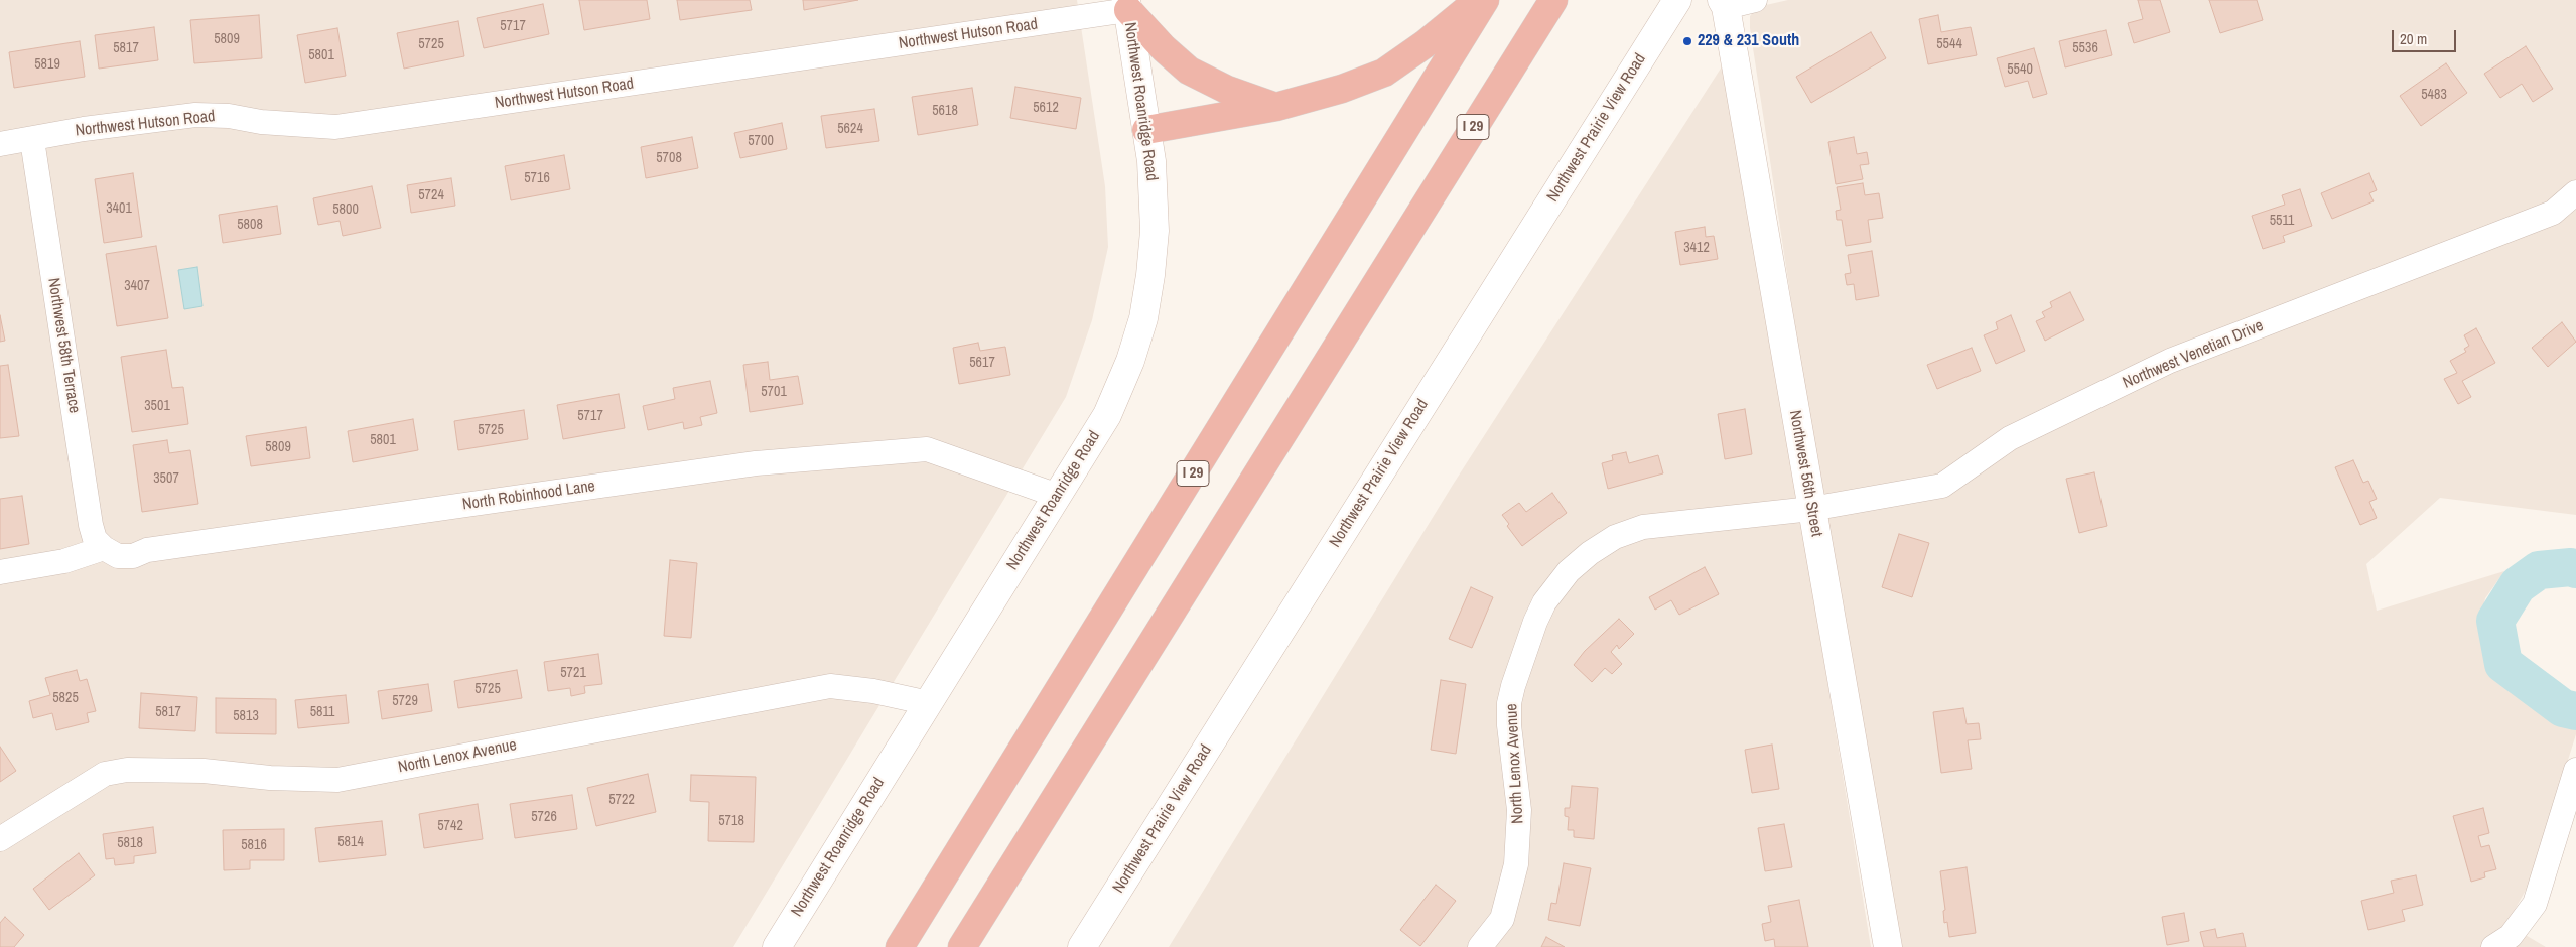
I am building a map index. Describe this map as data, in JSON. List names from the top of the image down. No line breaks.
{"streets":{"highway":["I 29"],"street":["Northwest Hutson Road","Northwest Roanridge Road","Northwest Prairie View Road","Northwest 58th Terrace","Northwest Venetian Drive","Northwest 56th Street","North Robinhood Lane","North Lenox Avenue"]},"crossings":[["Northwest Hutson Road","Northwest Roanridge Road"],["Northwest Hutson Road","Northwest 58th Terrace"],["Northwest Roanridge Road","North Robinhood Lane"],["Northwest Roanridge Road","North Lenox Avenue"],["Northwest 58th Terrace","North Robinhood Lane"],["Northwest Venetian Drive","Northwest 56th Street"],["Northwest Venetian Drive","North Lenox Avenue"],["Northwest 56th Street","North Lenox Avenue"]],"places":["229 & 231 South"],"house_numbers":["5717","5809","5725","5544","5817","5536","5801","5819","5540","5483","5612","5618","5624","5700","5708","5716","5724","3401","5800","5511","5808","3412","3407","5617","5701","3501","5717","5725","5801","5809","3507","5721","5725","5825","5729","5817","5811","5813","5722","5726","5718","5742","5814","5818","5816"],"scale_bar":"20 m"}
